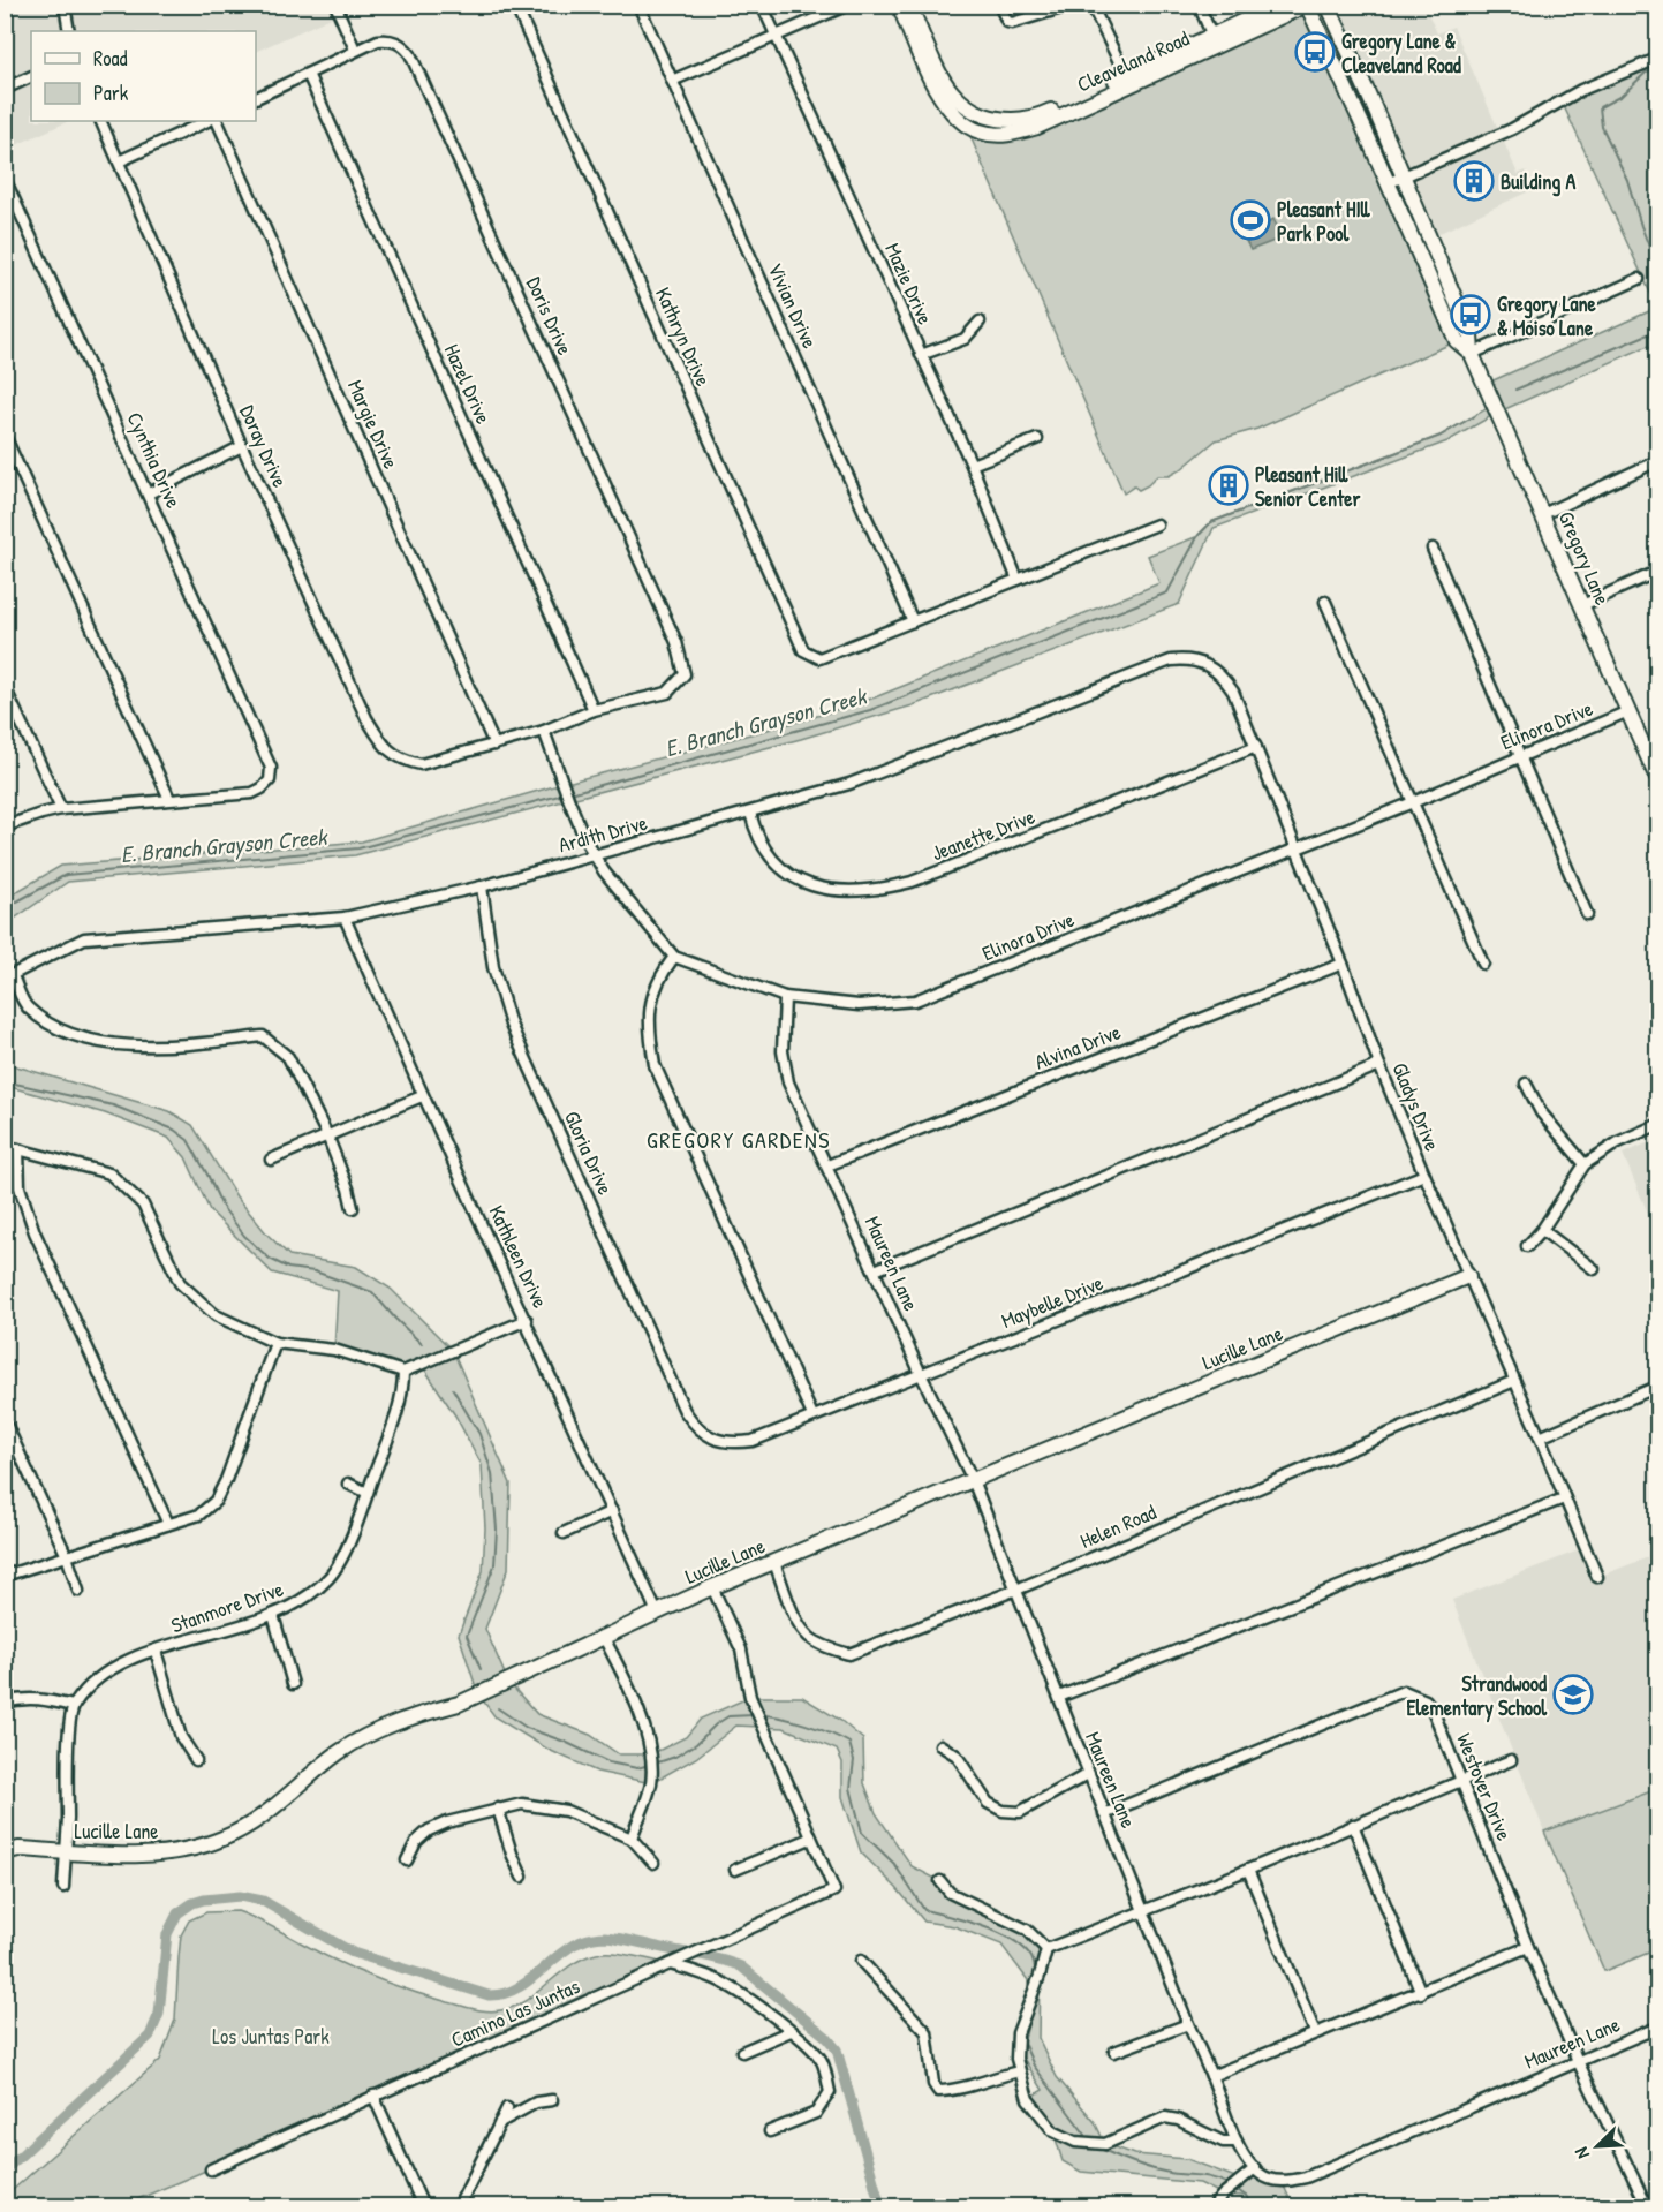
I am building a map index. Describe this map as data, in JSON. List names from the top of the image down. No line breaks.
{"streets":{"street":["Cleaveland Road","Mazie Drive","Vivian Drive","Doris Drive","Kathryn Drive","Hazel Drive","Margie Drive","Doray Drive","Cynthia Drive","Gregory Lane","Elinora Drive","Ardith Drive","Jeanette Drive","Alvina Drive","Gladys Drive","Gloria Drive","Kathleen Drive","Maureen Lane","Maybelle Drive","Lucille Lane","Helen Road","Stanmore Drive","Westover Drive","Camino Las Juntas"]},"crossings":[["Cleaveland Road","Gregory Lane"],["Vivian Drive","Kathryn Drive"],["Doris Drive","Hazel Drive"],["Margie Drive","Doray Drive"],["Gregory Lane","Elinora Drive"],["Elinora Drive","Gladys Drive"],["Elinora Drive","Maureen Lane"],["Ardith Drive","Jeanette Drive"],["Ardith Drive","Gladys Drive"],["Ardith Drive","Gloria Drive"],["Ardith Drive","Kathleen Drive"],["Jeanette Drive","Gladys Drive"],["Alvina Drive","Gladys Drive"],["Alvina Drive","Maureen Lane"],["Gladys Drive","Maybelle Drive"],["Gladys Drive","Lucille Lane"],["Gladys Drive","Helen Road"],["Gloria Drive","Maybelle Drive"],["Kathleen Drive","Lucille Lane"],["Maureen Lane","Maybelle Drive"],["Maureen Lane","Lucille Lane"],["Maureen Lane","Helen Road"],["Maureen Lane","Westover Drive"],["Lucille Lane","Helen Road"]],"districts":["GREGORY GARDENS"],"water":["E. Branch Grayson Creek"],"parks":["Los Juntas Park"],"places":{"bus stop":["Gregory Lane & Cleaveland Road","Gregory Lane & Moiso Lane"],"building":["Building A","Pleasant Hill Senior Center"],"sports":["Pleasant HIll Park Pool"],"school or university":["Strandwood Elementary School"]},"legend":["Road","Park"],"north":"bottom left"}
